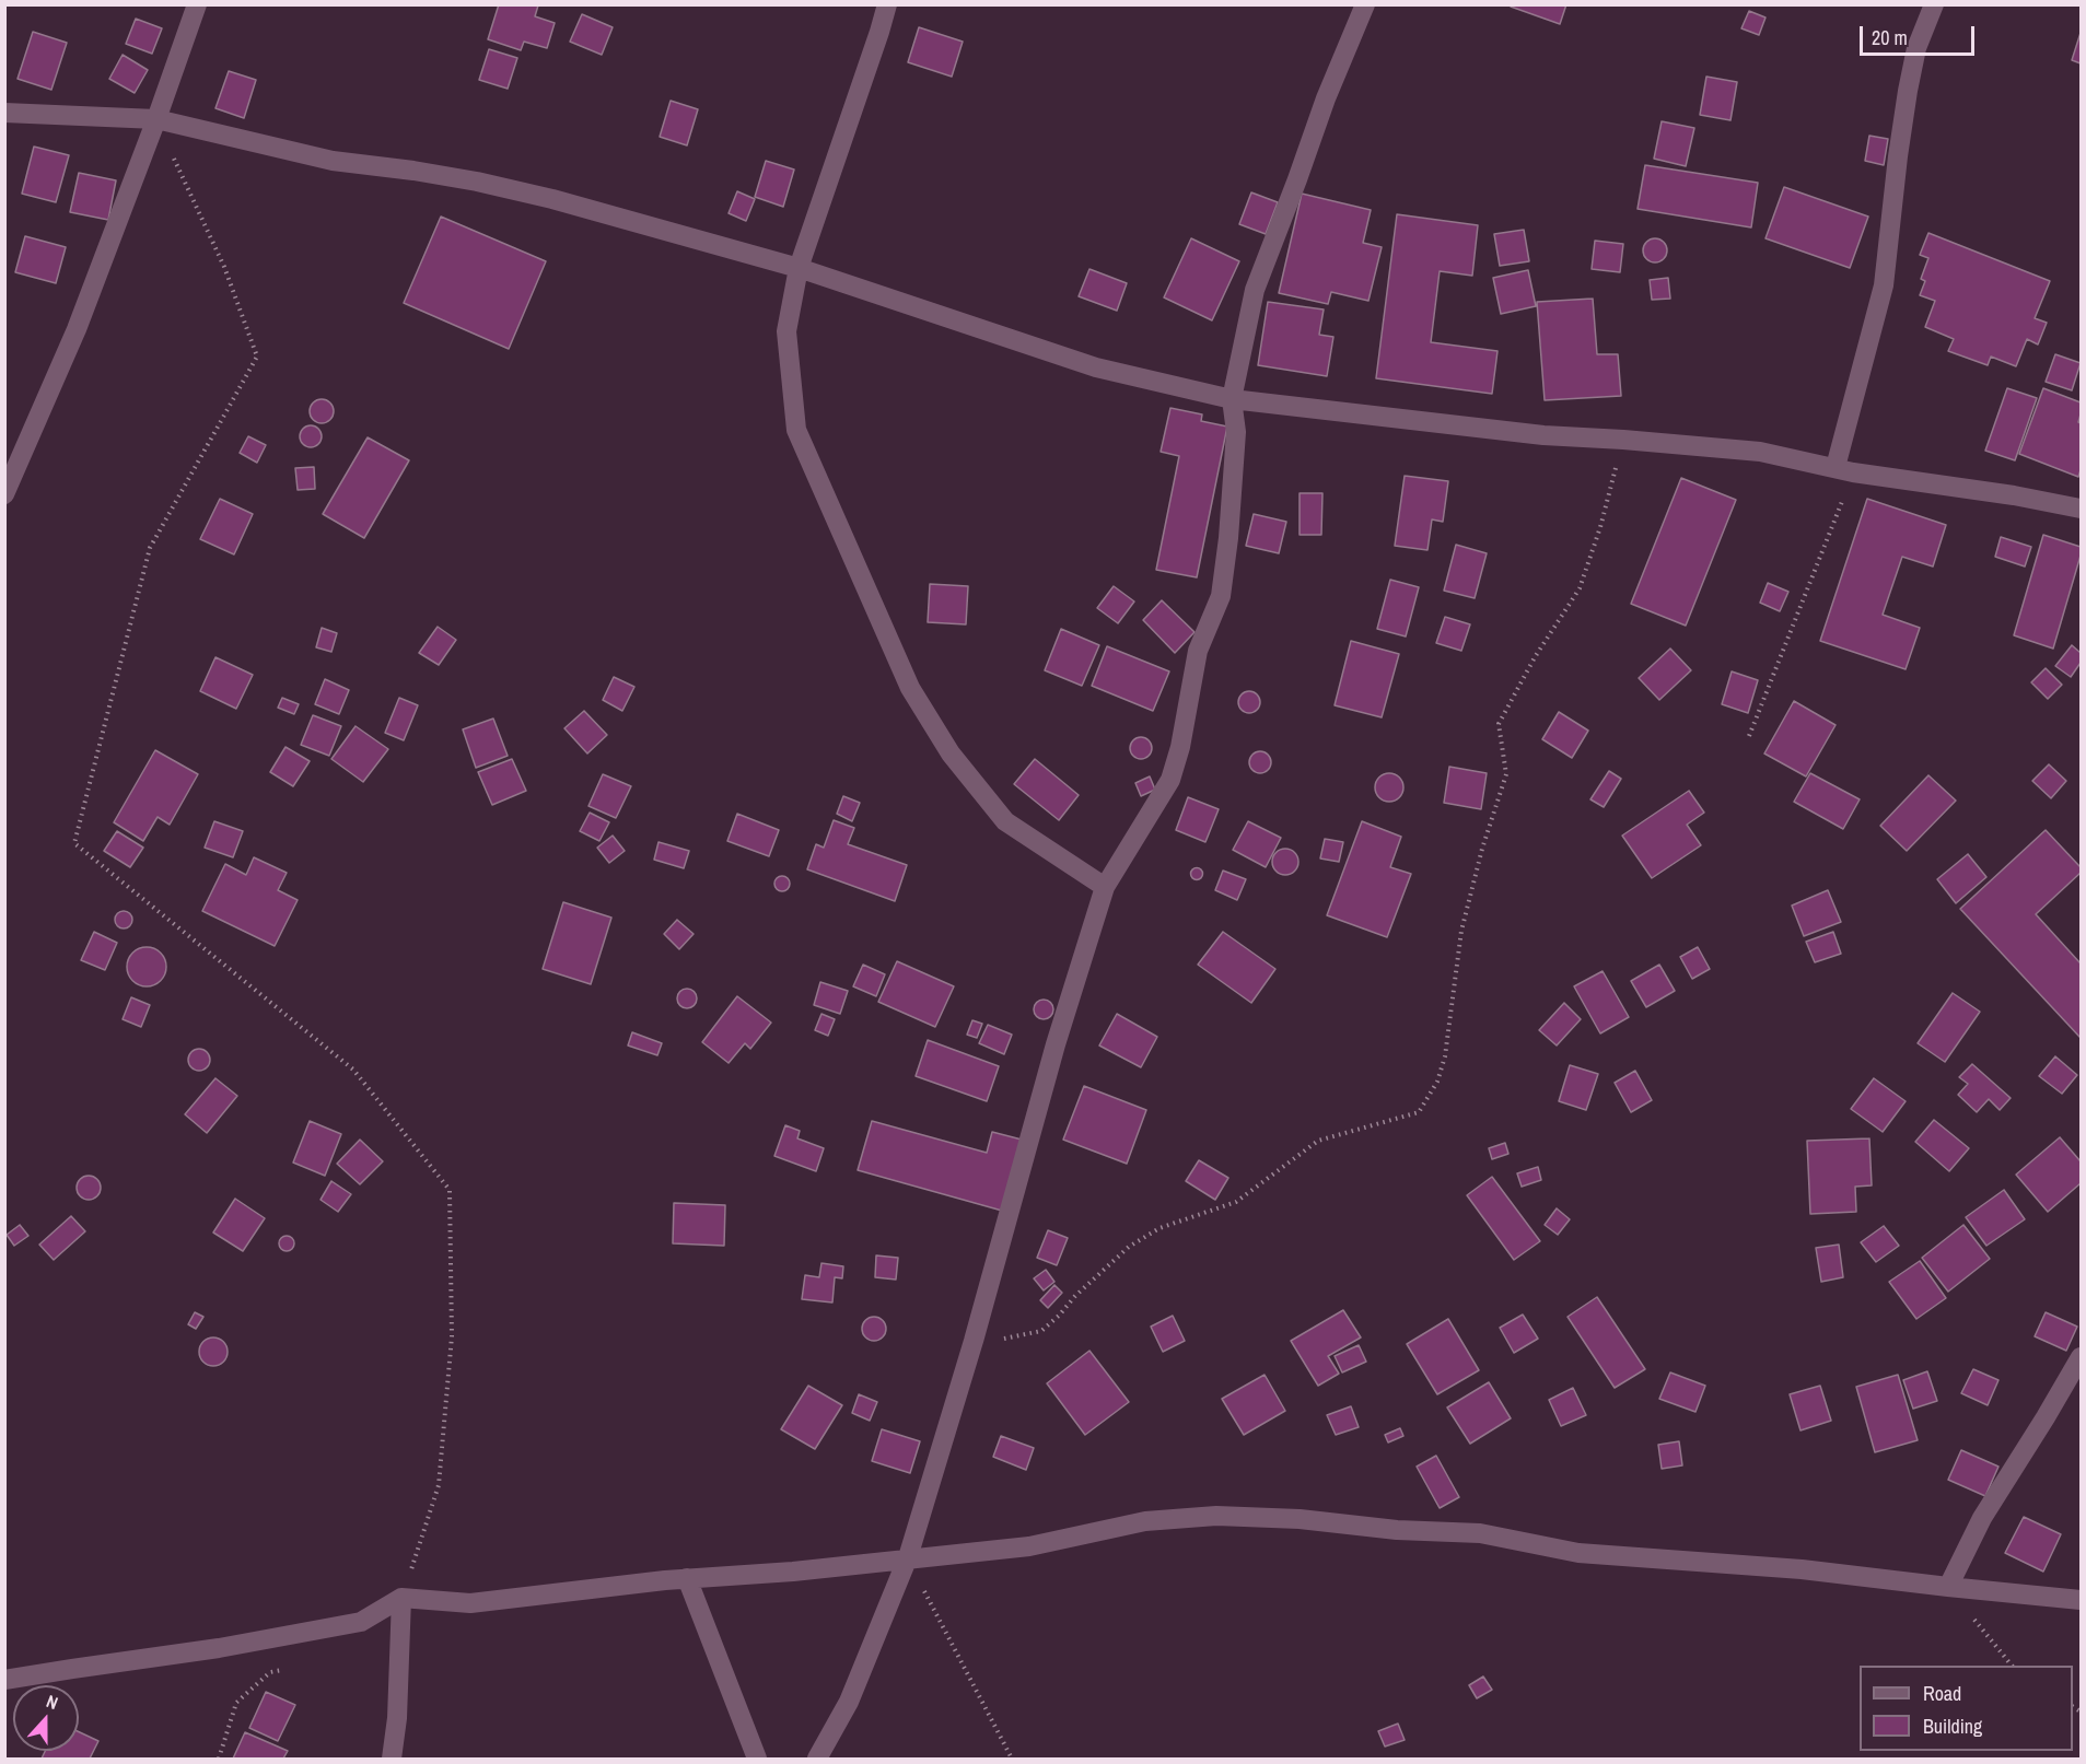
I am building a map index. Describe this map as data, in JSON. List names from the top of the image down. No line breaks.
{"legend":["Road","Building"],"scale_bar":"20 m","north":"top"}
